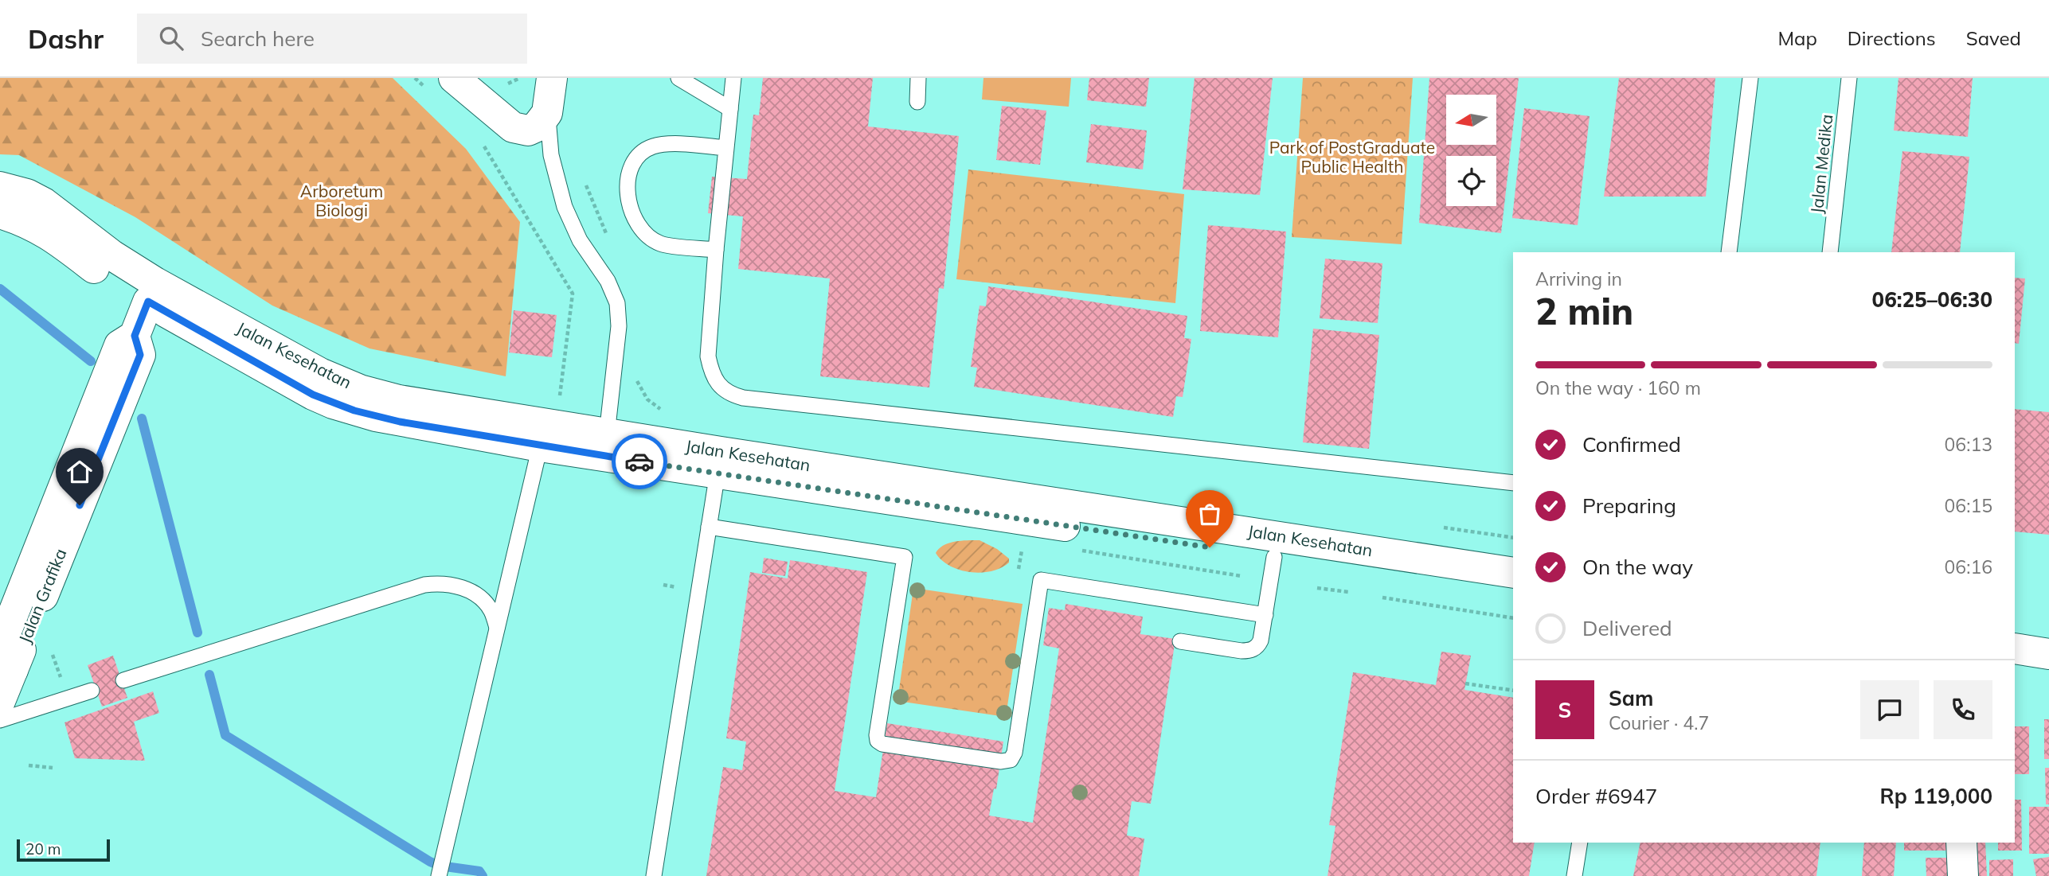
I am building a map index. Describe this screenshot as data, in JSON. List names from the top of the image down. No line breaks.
{"streets":{"street":["Jalan Kesehatan","Jalan Grafika"],"lane":["Jalan Medika"]},"crossings":[["Jalan Kesehatan","Jalan Grafika"]],"parks":["Park of PostGraduate Public Health","Arboretum Biologi"],"scale_bar":"20 m","north":"left","page":{"header":"Dashr","search":"Search here","nav":["Map","Directions","Saved"],"heading":["2 min","Arriving in","06:25–06:30"],"panel":["Sam","Courier · 4.7","Order #6947","Rp 119,000"],"bar":"On the way · 160 m","list":[["Confirmed","06:13"],["Preparing","06:15"],["On the way","06:16"],"Delivered"],"round":"S","scale":"20 m"}}
